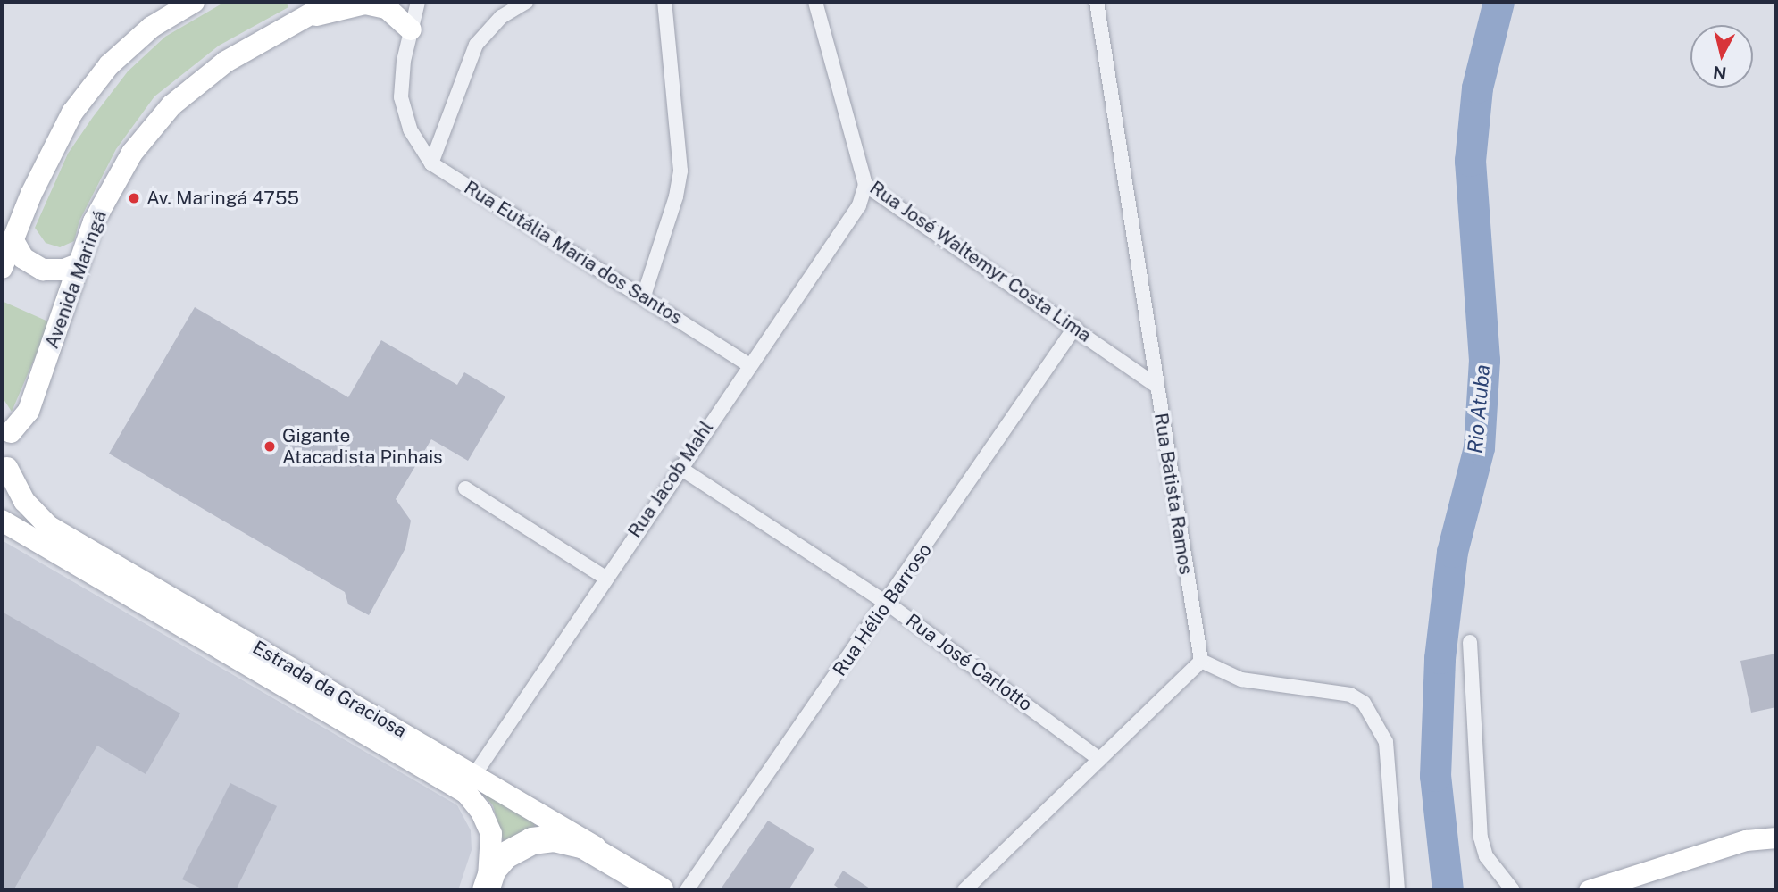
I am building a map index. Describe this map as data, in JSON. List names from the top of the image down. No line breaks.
{"streets":{"main road":["Avenida Maringá","Estrada da Graciosa"],"street":["Rua Eutália Maria dos Santos","Rua José Waltemyr Costa Lima","Rua Jacob Mahl","Rua Batista Ramos","Rua Hélio Barroso","Rua José Carlotto"]},"crossings":[["Rua Eutália Maria dos Santos","Rua Jacob Mahl"],["Rua José Waltemyr Costa Lima","Rua Jacob Mahl"],["Rua José Waltemyr Costa Lima","Rua Batista Ramos"],["Rua José Waltemyr Costa Lima","Rua Hélio Barroso"],["Rua Jacob Mahl","Rua José Carlotto"],["Rua Jacob Mahl","Estrada da Graciosa"],["Rua Hélio Barroso","Rua José Carlotto"]],"water":["Rio Atuba"],"places":["Av. Maringá 4755","Gigante Atacadista Pinhais"],"north":"bottom"}
